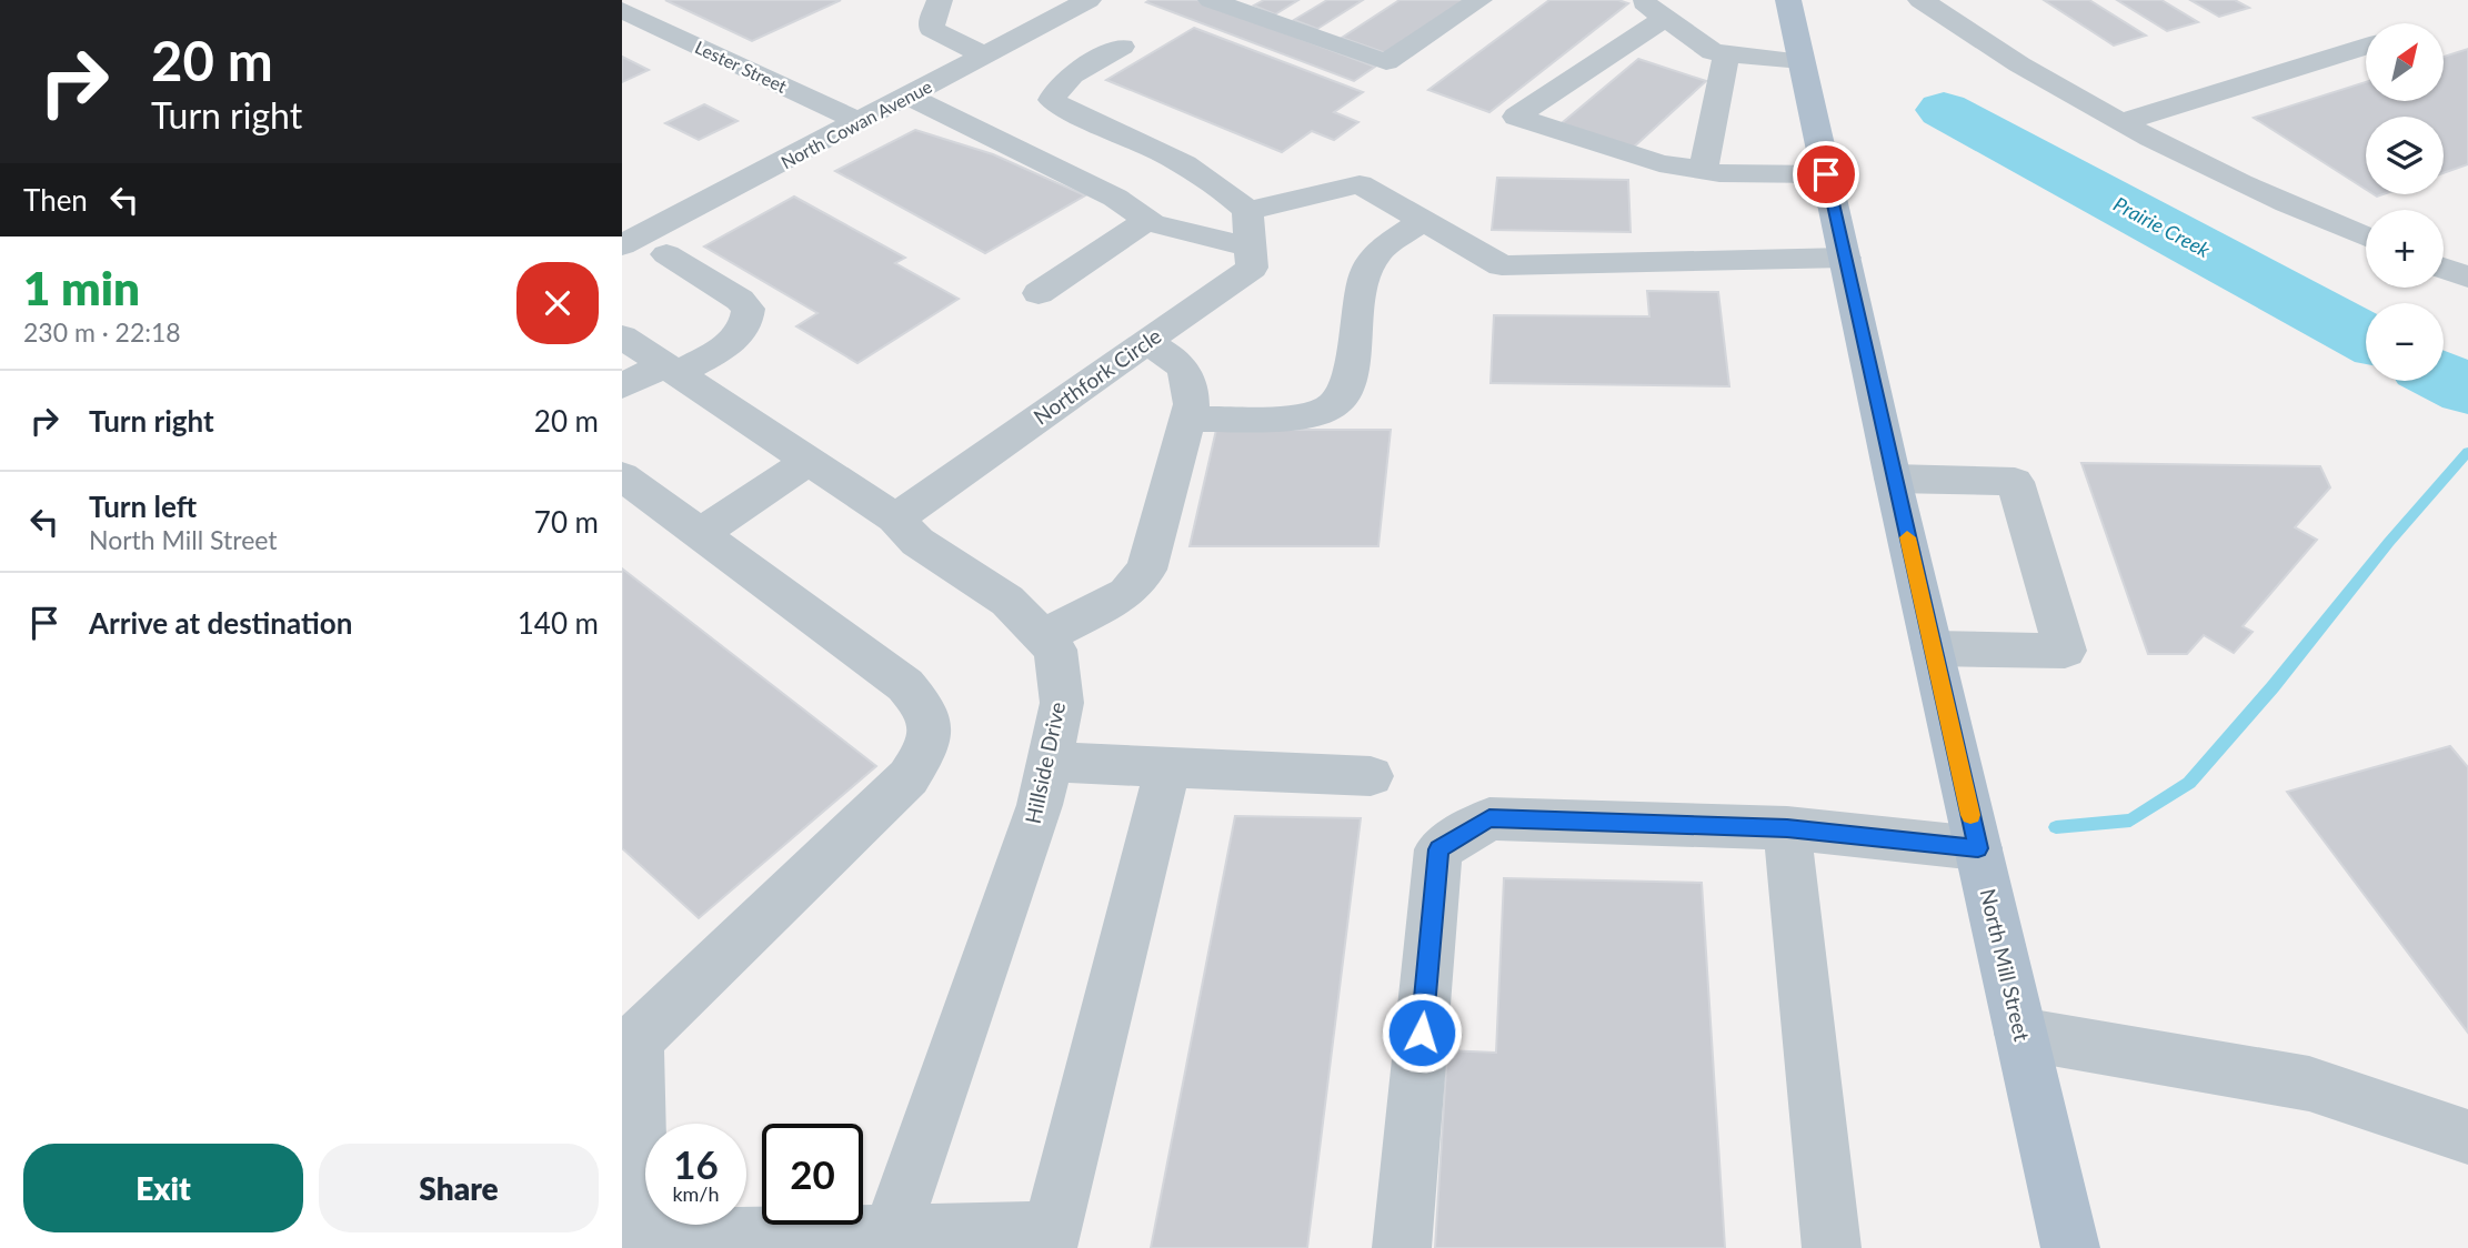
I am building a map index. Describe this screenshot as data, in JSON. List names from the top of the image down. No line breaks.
{"streets":{"main road":["North Mill Street"],"street":["Lester Street","North Cowan Avenue","Northfork Circle","Hillside Drive"]},"crossings":[["Lester Street","North Cowan Avenue"],["Northfork Circle","Hillside Drive"]],"water":["Prairie Creek"],"north":"top right","page":{"turn":["20 m","Turn right"],"map_buttons":["+","−"],"then":"Then","heading":["1 min","230 m · 22:18"],"list":[{"name":"Turn right","value":"20 m"},{"name":"Turn left","note":"North Mill Street","value":"70 m"},{"name":"Arrive at destination","value":"140 m"}],"speed":"16 km/h","limit":"20","buttons":["Exit","Share"]}}
